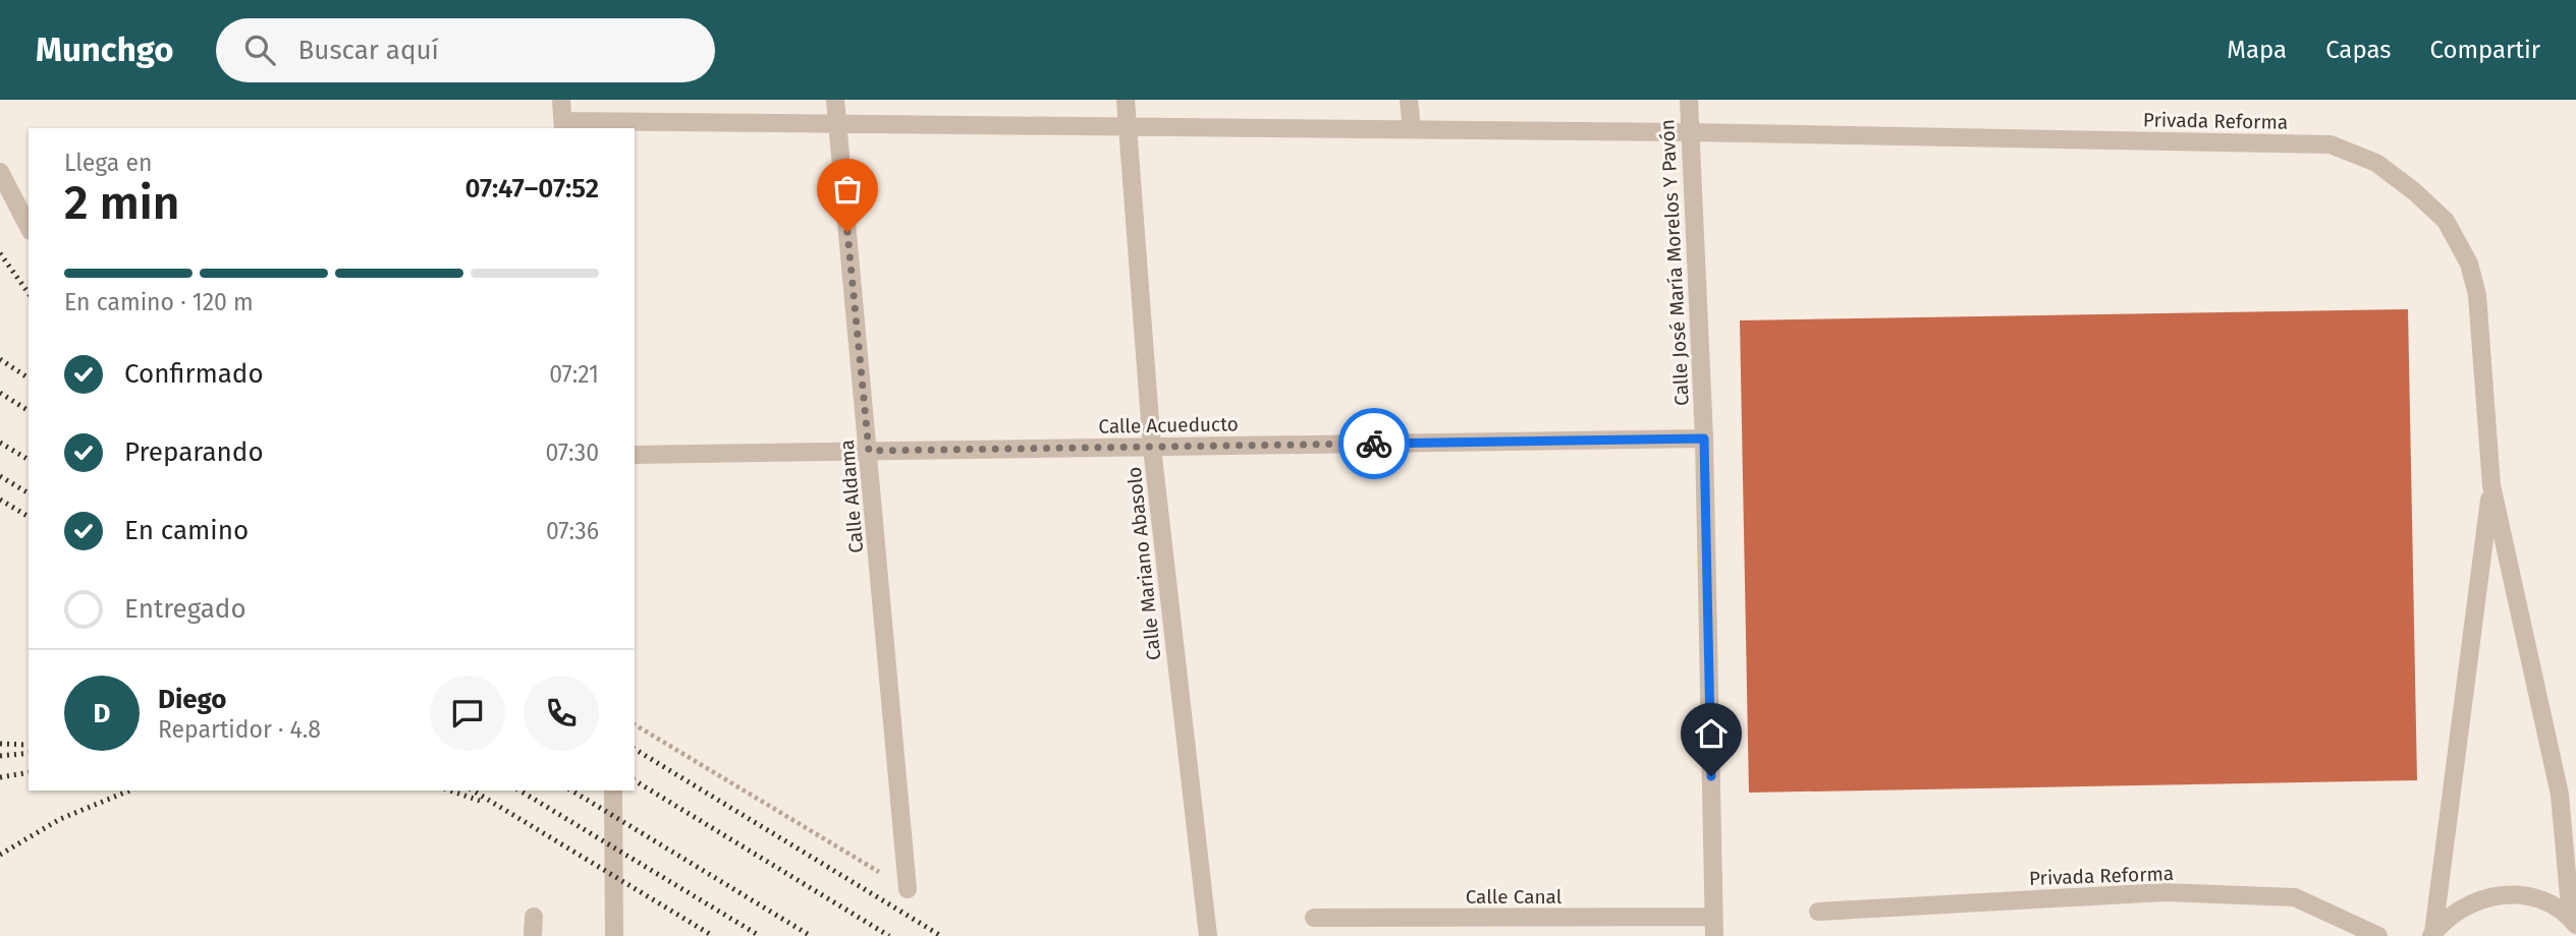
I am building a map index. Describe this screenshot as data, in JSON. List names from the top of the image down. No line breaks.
{"streets":{"street":["Privada Reforma","Calle José María Morelos Y Pavón","Calle Acueducto","Calle Aldama","Calle Mariano Abasolo","Calle Canal"]},"crossings":[["Privada Reforma","Calle José María Morelos Y Pavón"],["Privada Reforma","Calle Aldama"],["Privada Reforma","Calle Mariano Abasolo"],["Calle José María Morelos Y Pavón","Calle Acueducto"],["Calle José María Morelos Y Pavón","Calle Canal"],["Calle Acueducto","Calle Aldama"],["Calle Acueducto","Calle Mariano Abasolo"]],"page":{"header":"Munchgo","search":"Buscar aquí","nav":["Mapa","Capas","Compartir"],"heading":["2 min","Llega en","07:47–07:52"],"panel":["Diego","Repartidor · 4.8"],"bar":"En camino · 120 m","list":[["Confirmado","07:21"],["Preparando","07:30"],["En camino","07:36"],"Entregado"],"round":"D"}}
